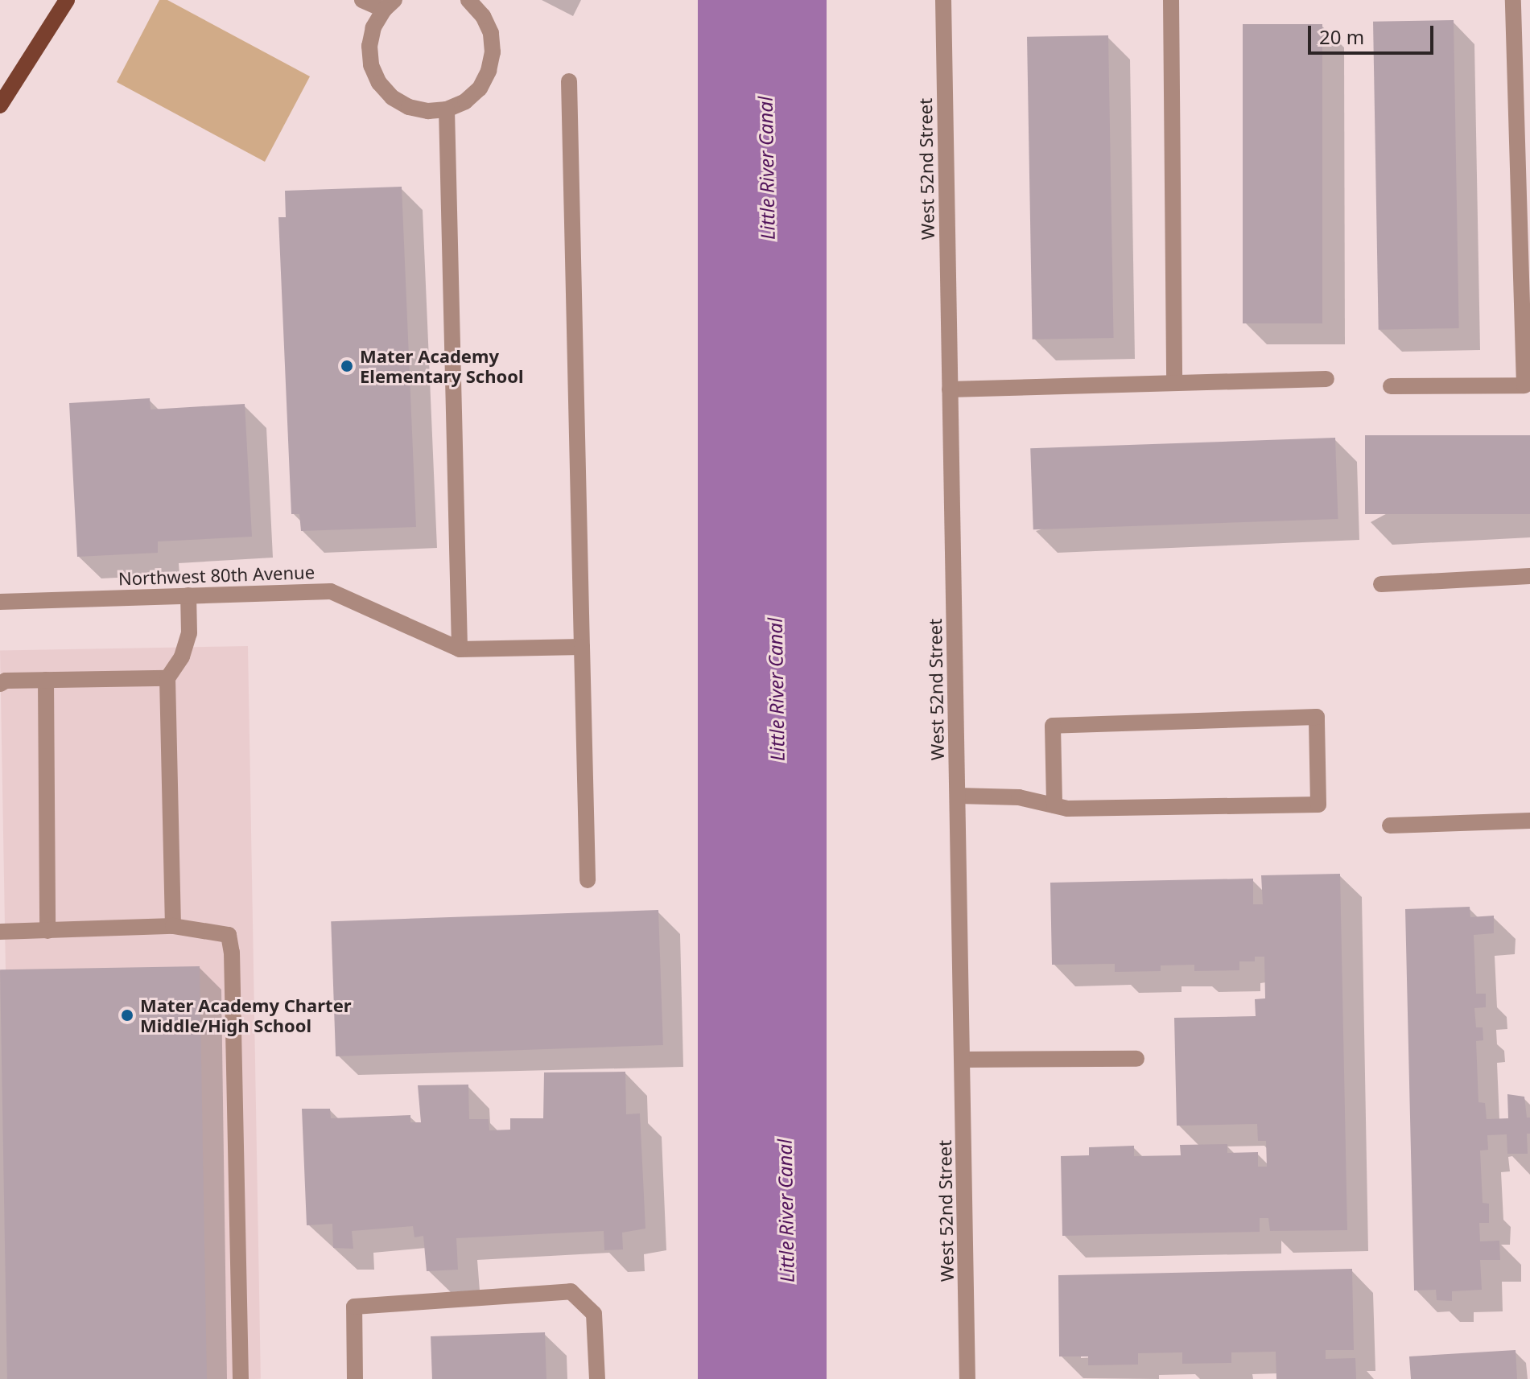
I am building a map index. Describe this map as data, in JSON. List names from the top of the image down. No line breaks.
{"streets":{"street":["West 52nd Street","Northwest 80th Avenue"]},"water":["Little River Canal"],"places":["Mater Academy Elementary School","Mater Academy Charter Middle/High School"],"scale_bar":"20 m"}
